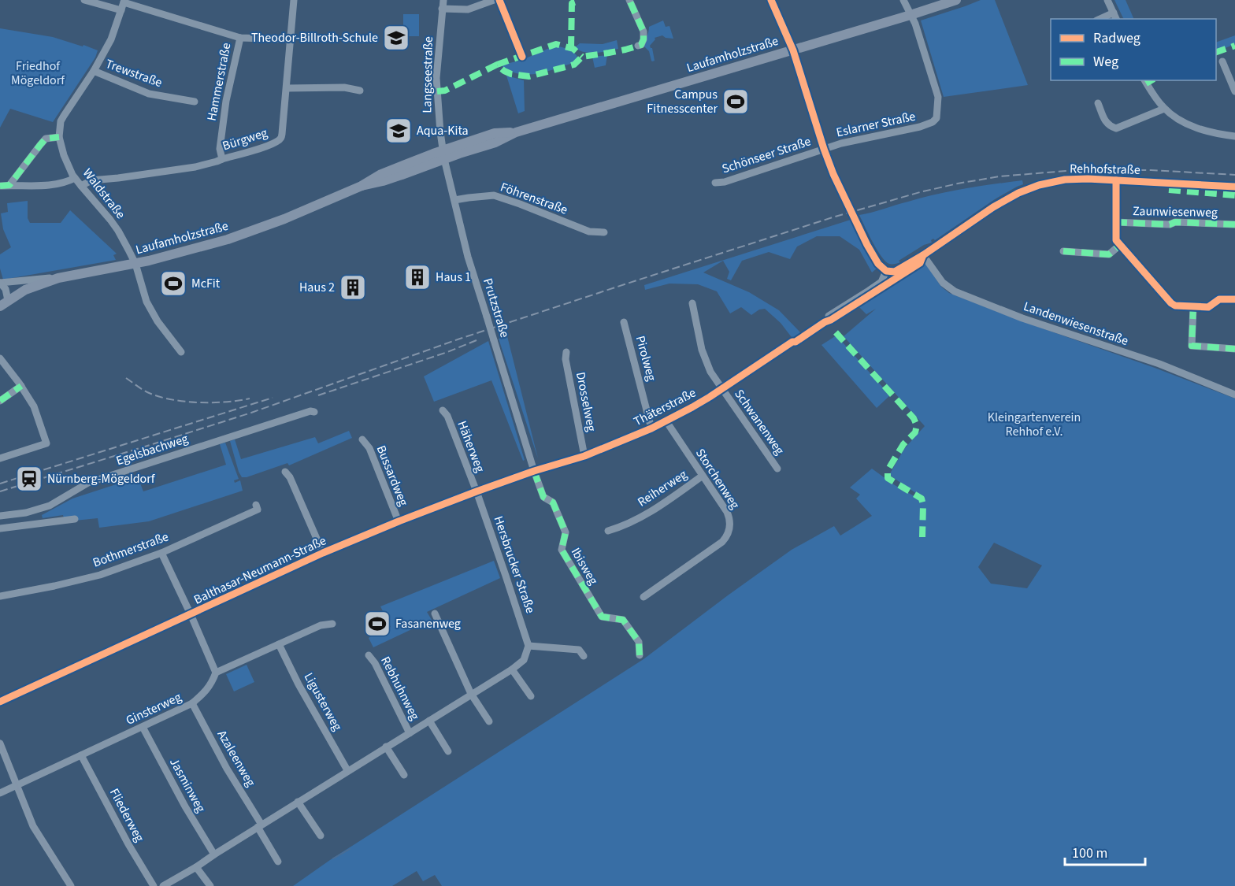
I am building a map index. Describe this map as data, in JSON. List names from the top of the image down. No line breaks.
{"streets":{"main road":["Laufamholzstraße"],"street":["Trewstraße","Langseestraße","Hammerstraße","Eslarner Straße","Bürgweg","Schönseer Straße","Rehhofstraße","Waldstraße","Föhrenstraße","Zaunwiesenweg","Prutzstraße","Landenwiesenstraße","Pirolweg","Drosselweg","Thäterstraße","Schwanenweg","Häherweg","Egelsbachweg","Bussardweg","Storchenweg","Reiherweg","Bothmerstraße","Hersbrucker Straße","Ibisweg","Balthasar-Neumann-Straße","Rebhuhnweg","Ligusterweg","Ginsterweg","Azaleenweg","Jasminweg","Fliederweg"]},"crossings":[["Laufamholzstraße","Langseestraße"],["Laufamholzstraße","Eslarner Straße"],["Laufamholzstraße","Waldstraße"],["Laufamholzstraße","Prutzstraße"],["Langseestraße","Prutzstraße"],["Hammerstraße","Bürgweg"],["Eslarner Straße","Schönseer Straße"],["Bürgweg","Waldstraße"],["Rehhofstraße","Landenwiesenstraße"],["Föhrenstraße","Prutzstraße"],["Prutzstraße","Thäterstraße"],["Prutzstraße","Ibisweg"],["Pirolweg","Thäterstraße"],["Drosselweg","Thäterstraße"],["Thäterstraße","Schwanenweg"],["Thäterstraße","Storchenweg"],["Thäterstraße","Ibisweg"],["Häherweg","Hersbrucker Straße"],["Häherweg","Balthasar-Neumann-Straße"],["Bussardweg","Balthasar-Neumann-Straße"],["Storchenweg","Reiherweg"],["Hersbrucker Straße","Balthasar-Neumann-Straße"],["Ginsterweg","Azaleenweg"],["Ginsterweg","Jasminweg"],["Ginsterweg","Fliederweg"]],"parks":["Friedhof Mögeldorf","Kleingartenverein Rehhof e.V."],"places":{"school or university":["Theodor-Billroth-Schule","Aqua-Kita"],"sports":["Campus Fitnesscenter","McFit","Fasanenweg"],"building":["Haus 1","Haus 2"],"station":["Nürnberg-Mögeldorf"]},"legend":["Radweg","Weg"],"scale_bar":"100 m"}
